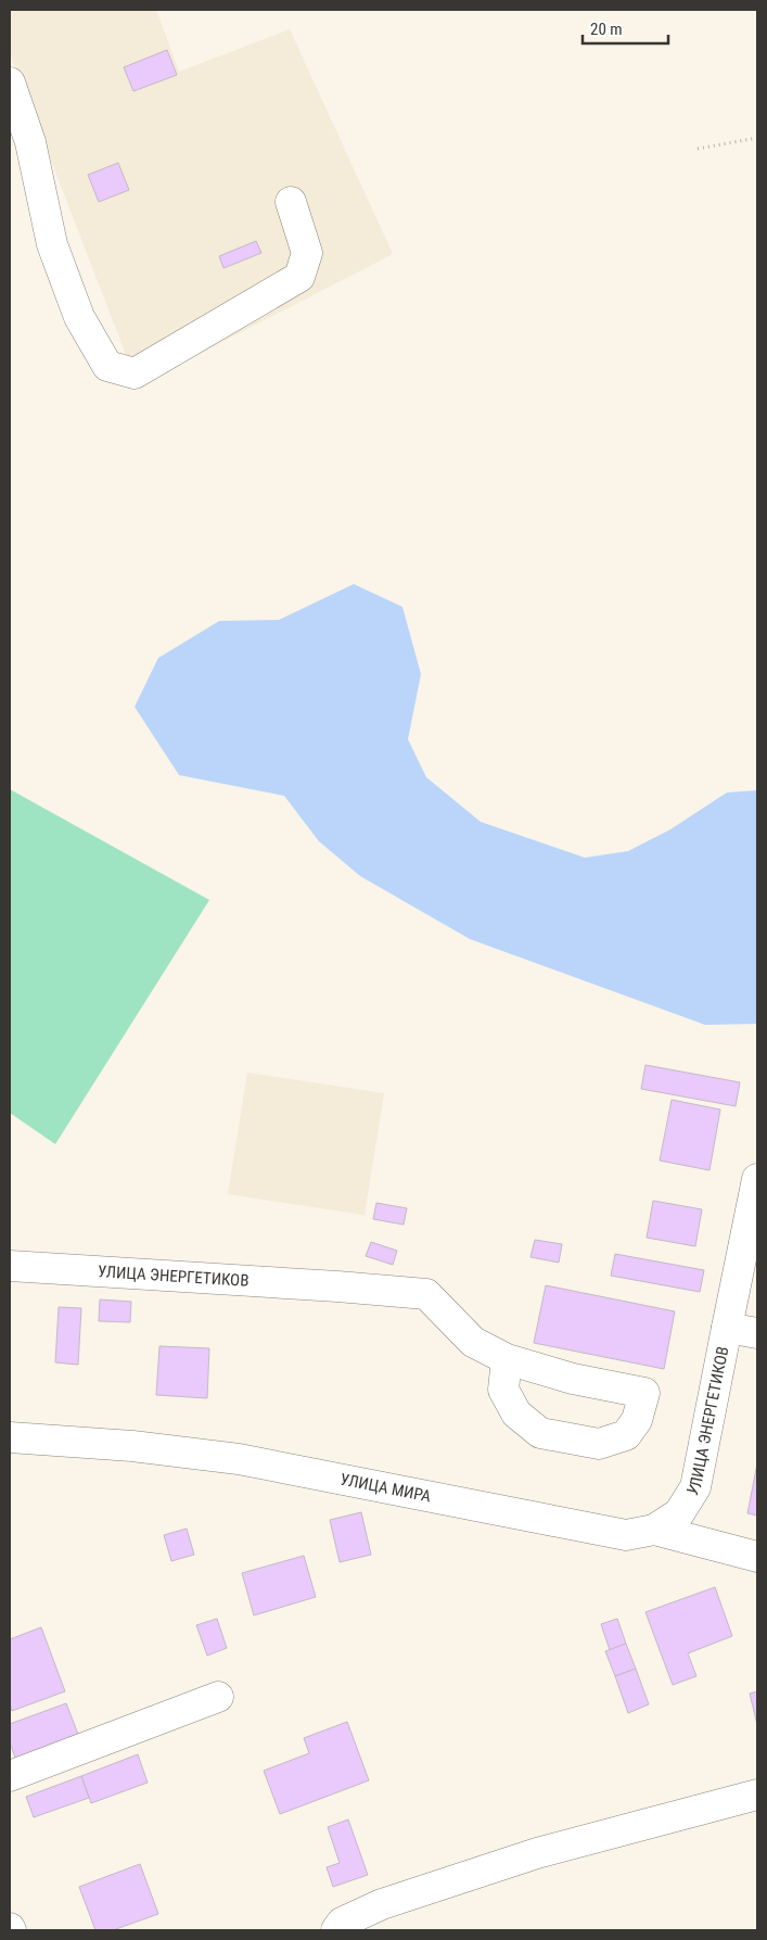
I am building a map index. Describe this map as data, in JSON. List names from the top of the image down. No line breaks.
{"streets":{"street":["УЛИЦА ЭНЕРГЕТИКОВ","УЛИЦА МИРА"]},"crossings":[["УЛИЦА ЭНЕРГЕТИКОВ","УЛИЦА МИРА"]],"scale_bar":"20 m"}
